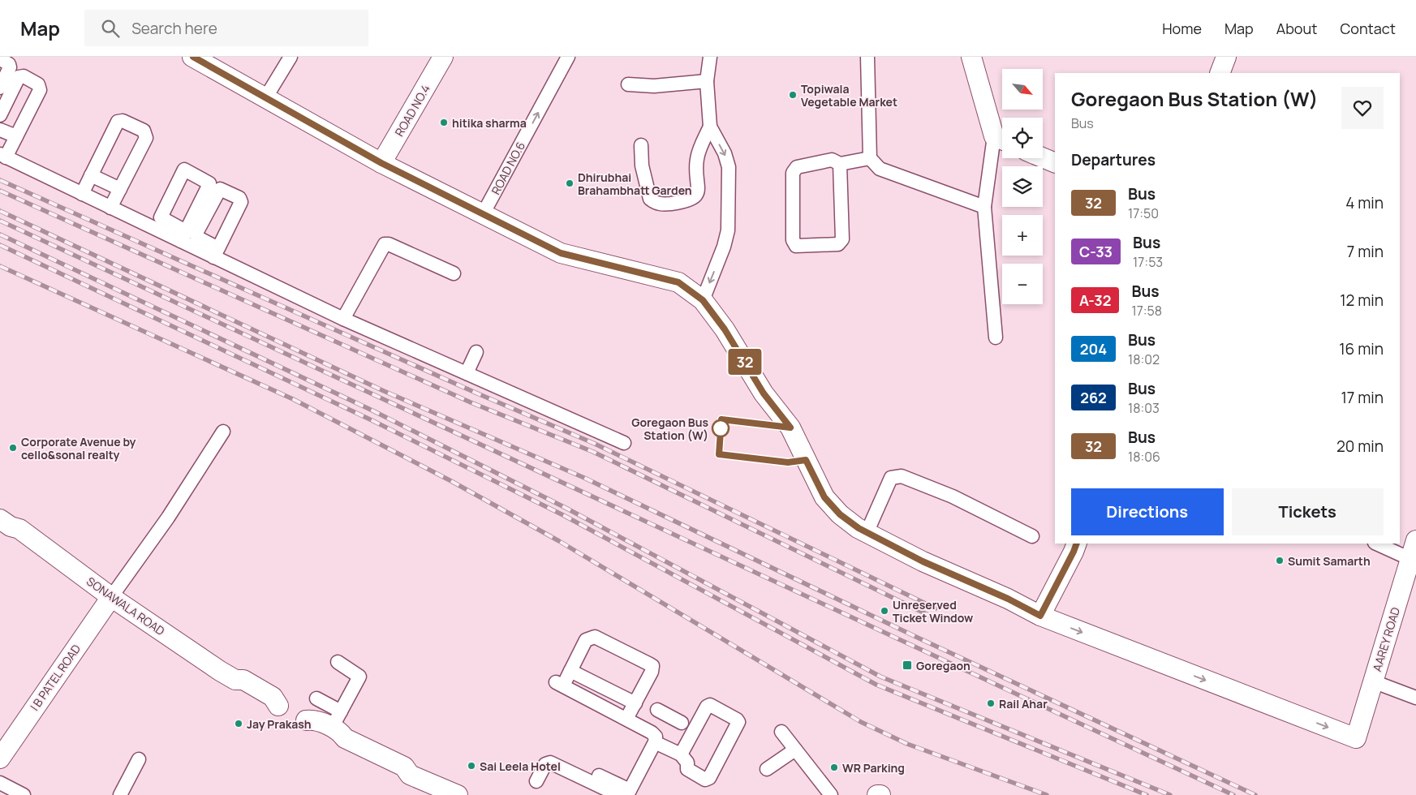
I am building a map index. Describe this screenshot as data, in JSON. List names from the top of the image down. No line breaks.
{"streets":{"street":["ROAD NO.4","ROAD NO.6","SONAWALA ROAD","AAREY ROAD","I B PATEL ROAD"]},"crossings":[["SONAWALA ROAD","I B PATEL ROAD"]],"one_way":["ROAD NO.6","AAREY ROAD"],"places":{"other":["Topiwala Vegetable Market","hitika sharma","Dhirubhai Brahambhatt Garden","Goregaon Bus Station (W)","Corporate Avenue by cello&sonal realty","Sumit Samarth","Unreserved Ticket Window","Rail Ahar","Jay Prakash","Sai Leela Hotel","WR Parking"],"transit":["Goregaon"]},"lines":["bus line 32"],"north":"bottom right","page":{"header":"Map","search":"Search here","nav":["Home","Map","About","Contact"],"on_map":"32","map_buttons":["+","−"],"heading":[["Goregaon Bus Station (W)","Bus"],"Departures"],"list":[{"mark":"32","name":"Bus","note":"17:50","value":"4 min"},{"mark":"C-33","name":"Bus","note":"17:53","value":"7 min"},{"mark":"A-32","name":"Bus","note":"17:58","value":"12 min"},{"mark":"204","name":"Bus","note":"18:02","value":"16 min"},{"mark":"262","name":"Bus","note":"18:03","value":"17 min"},{"mark":"32","name":"Bus","note":"18:06","value":"20 min"}],"buttons":["Directions","Tickets"]}}
